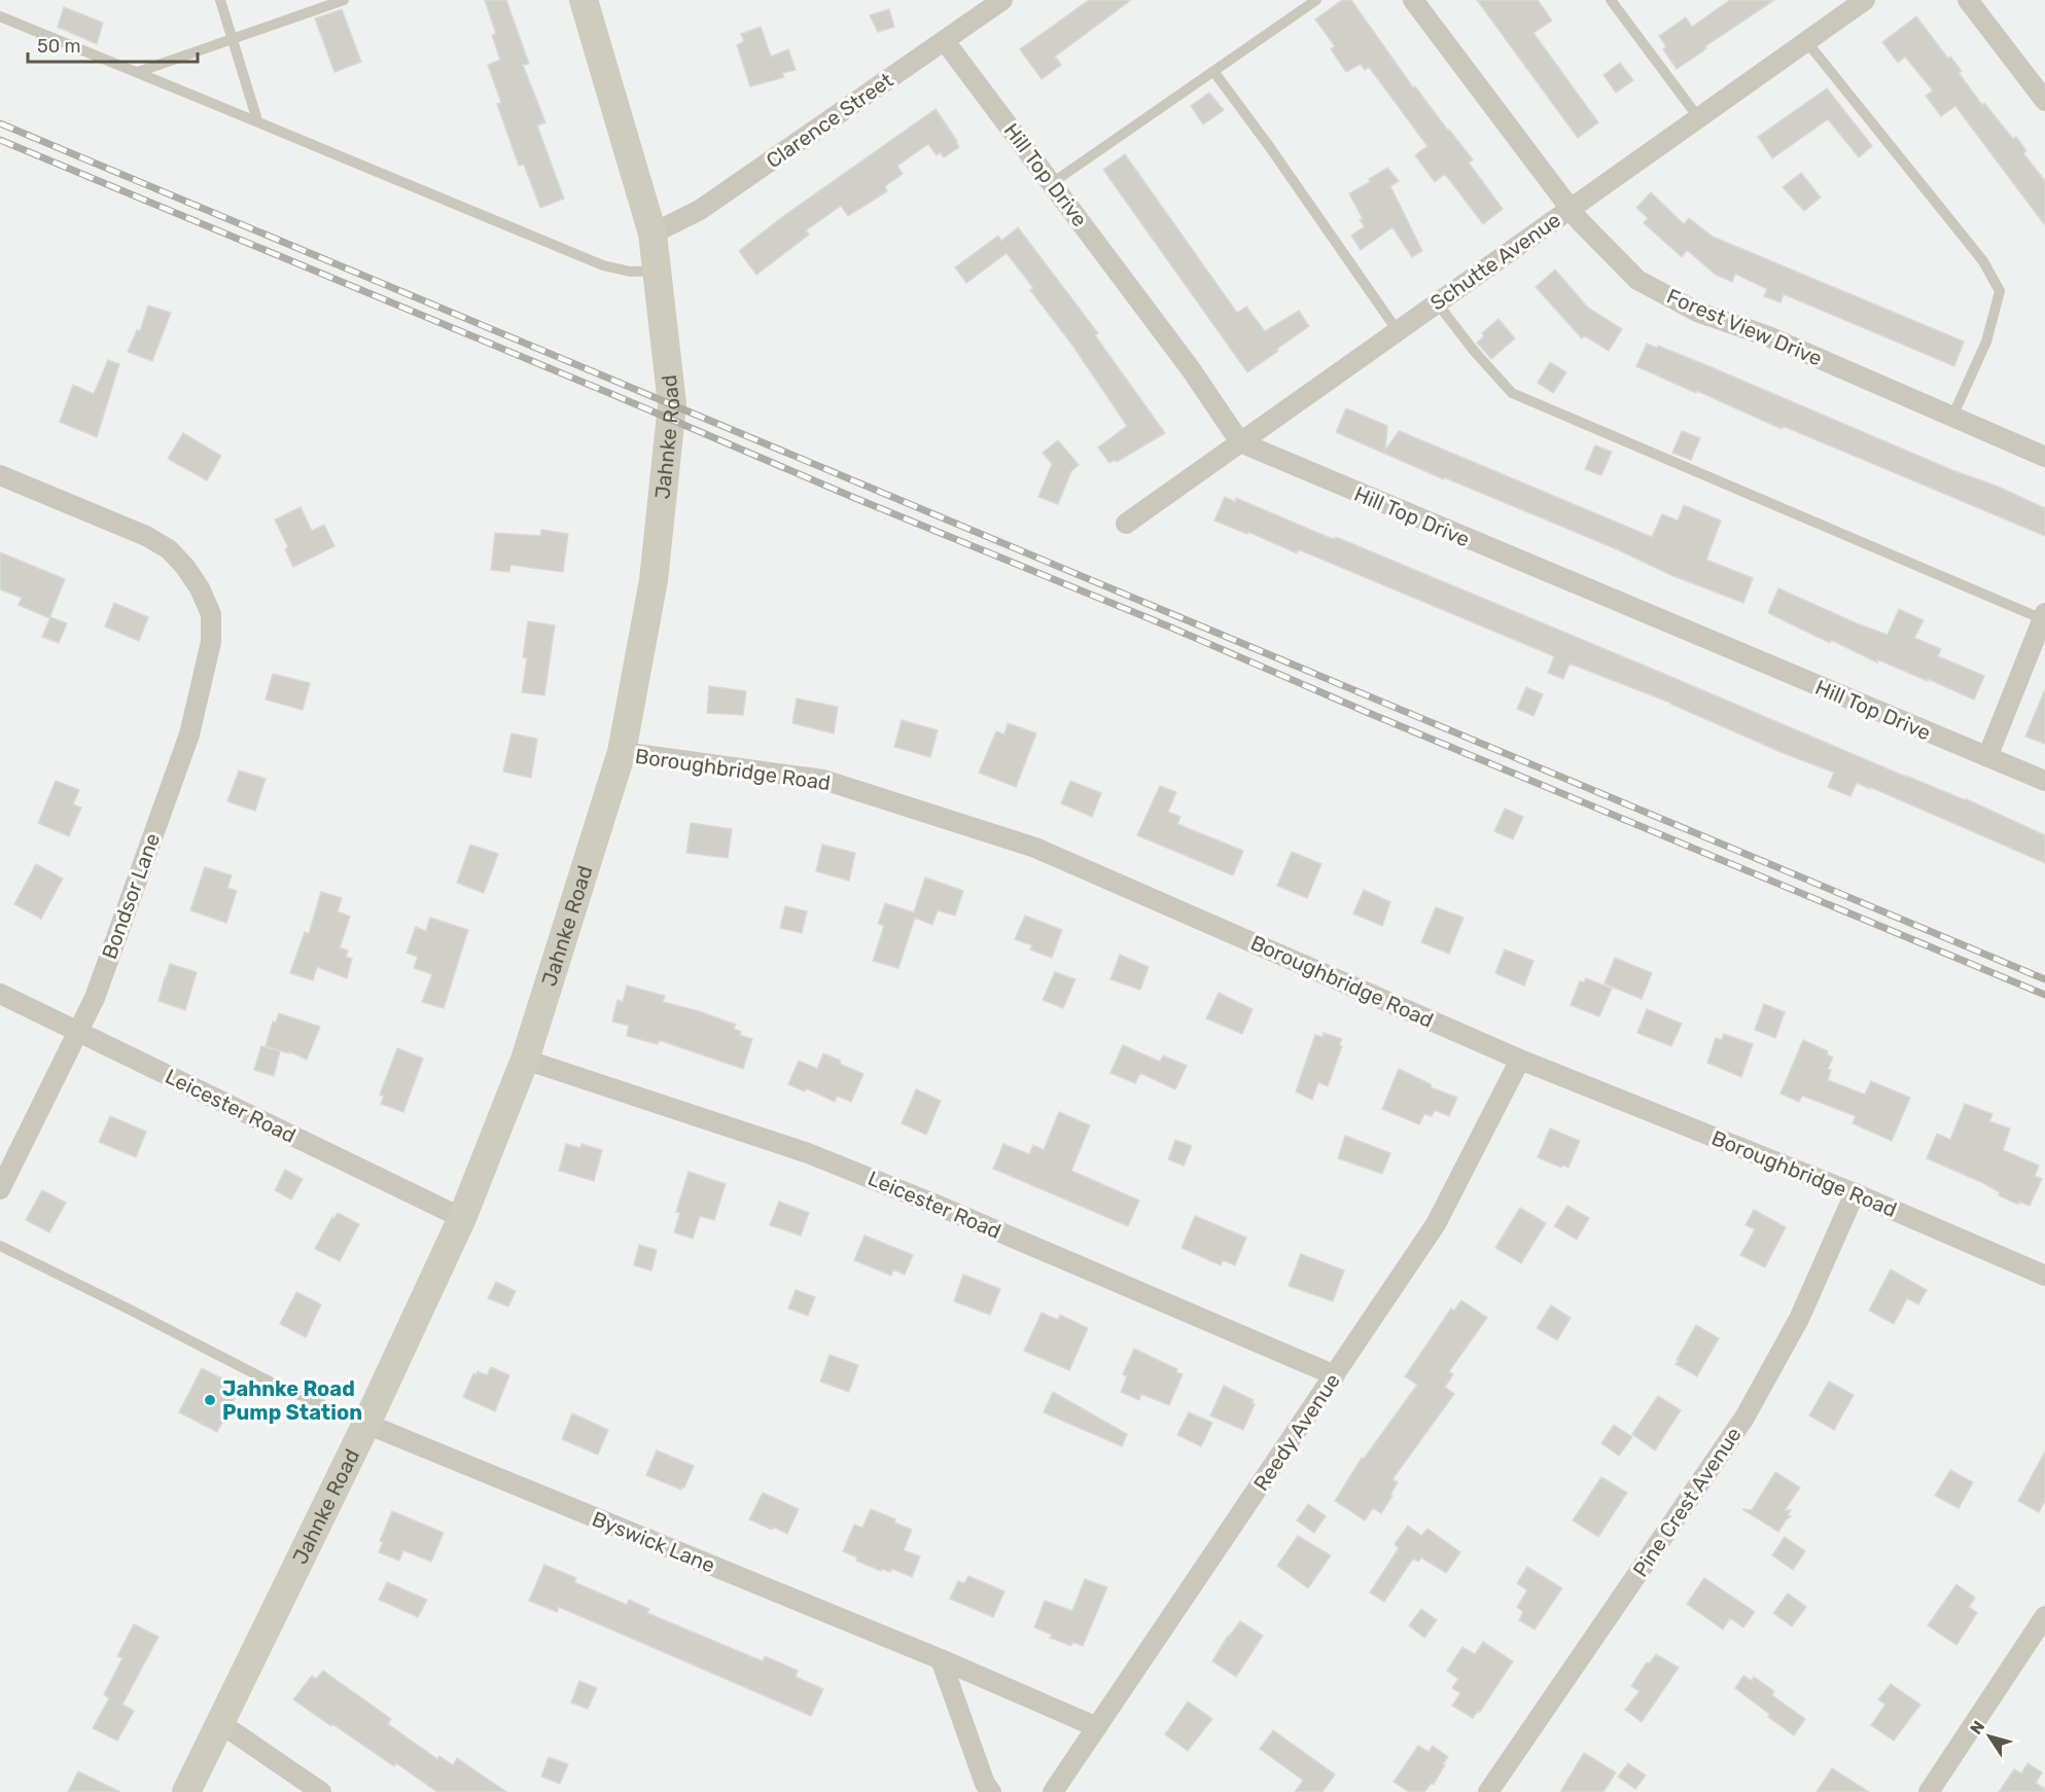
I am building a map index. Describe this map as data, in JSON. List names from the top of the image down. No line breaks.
{"streets":{"main road":["Jahnke Road"],"street":["Clarence Street","Hill Top Drive","Schutte Avenue","Forest View Drive","Boroughbridge Road","Bondsor Lane","Leicester Road","Reedy Avenue","Pine Crest Avenue","Byswick Lane"]},"crossings":[["Clarence Street","Hill Top Drive"],["Clarence Street","Jahnke Road"],["Hill Top Drive","Schutte Avenue"],["Schutte Avenue","Forest View Drive"],["Jahnke Road","Boroughbridge Road"],["Jahnke Road","Leicester Road"],["Jahnke Road","Byswick Lane"],["Boroughbridge Road","Reedy Avenue"],["Boroughbridge Road","Pine Crest Avenue"],["Bondsor Lane","Leicester Road"],["Leicester Road","Reedy Avenue"],["Reedy Avenue","Byswick Lane"]],"places":["Jahnke Road Pump Station"],"scale_bar":"50 m","north":"top left"}
